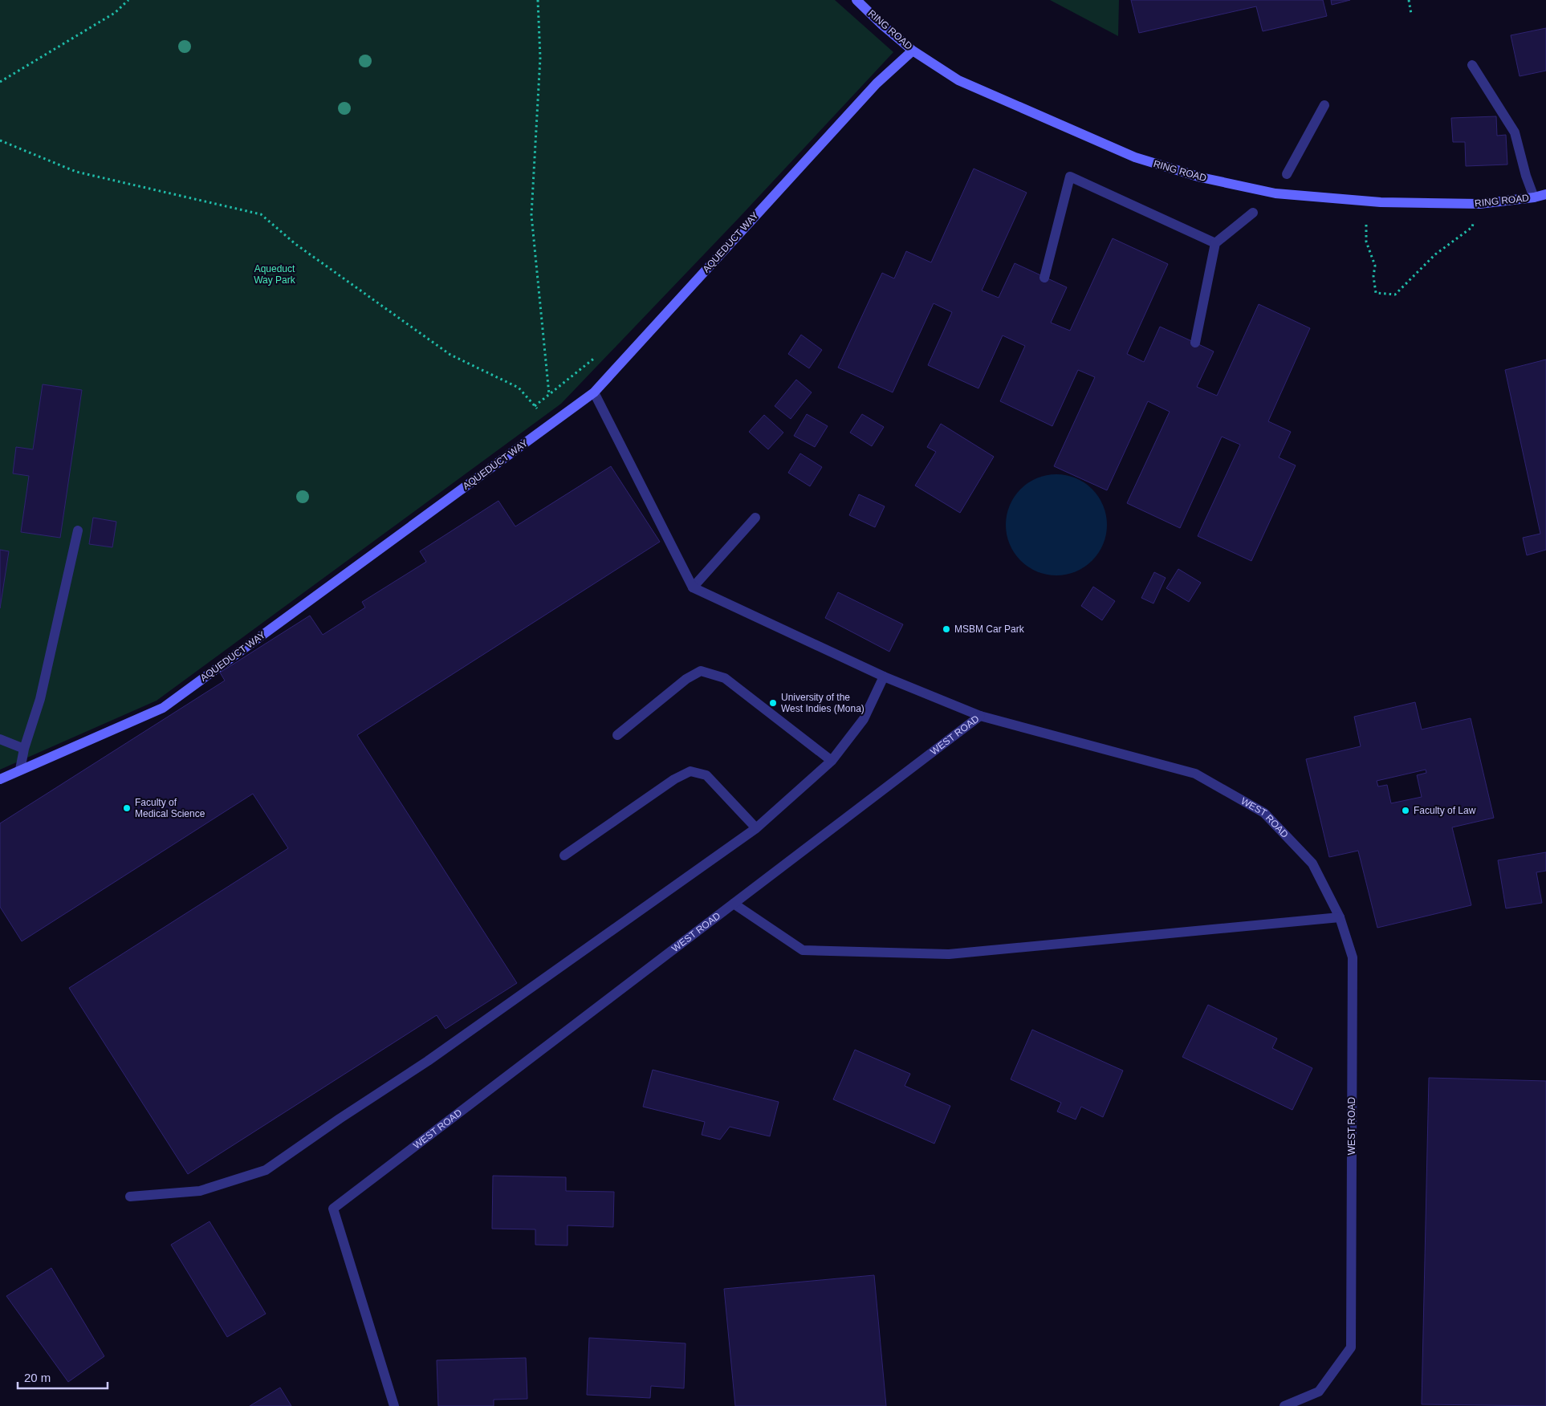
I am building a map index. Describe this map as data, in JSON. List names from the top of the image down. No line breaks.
{"streets":{"street":["RING ROAD","AQUEDUCT WAY","WEST ROAD"]},"crossings":[["RING ROAD","AQUEDUCT WAY"]],"parks":["Aqueduct Way Park"],"places":["MSBM Car Park","University of the West Indies (Mona)","Faculty of Medical Science","Faculty of Law"],"scale_bar":"20 m"}
